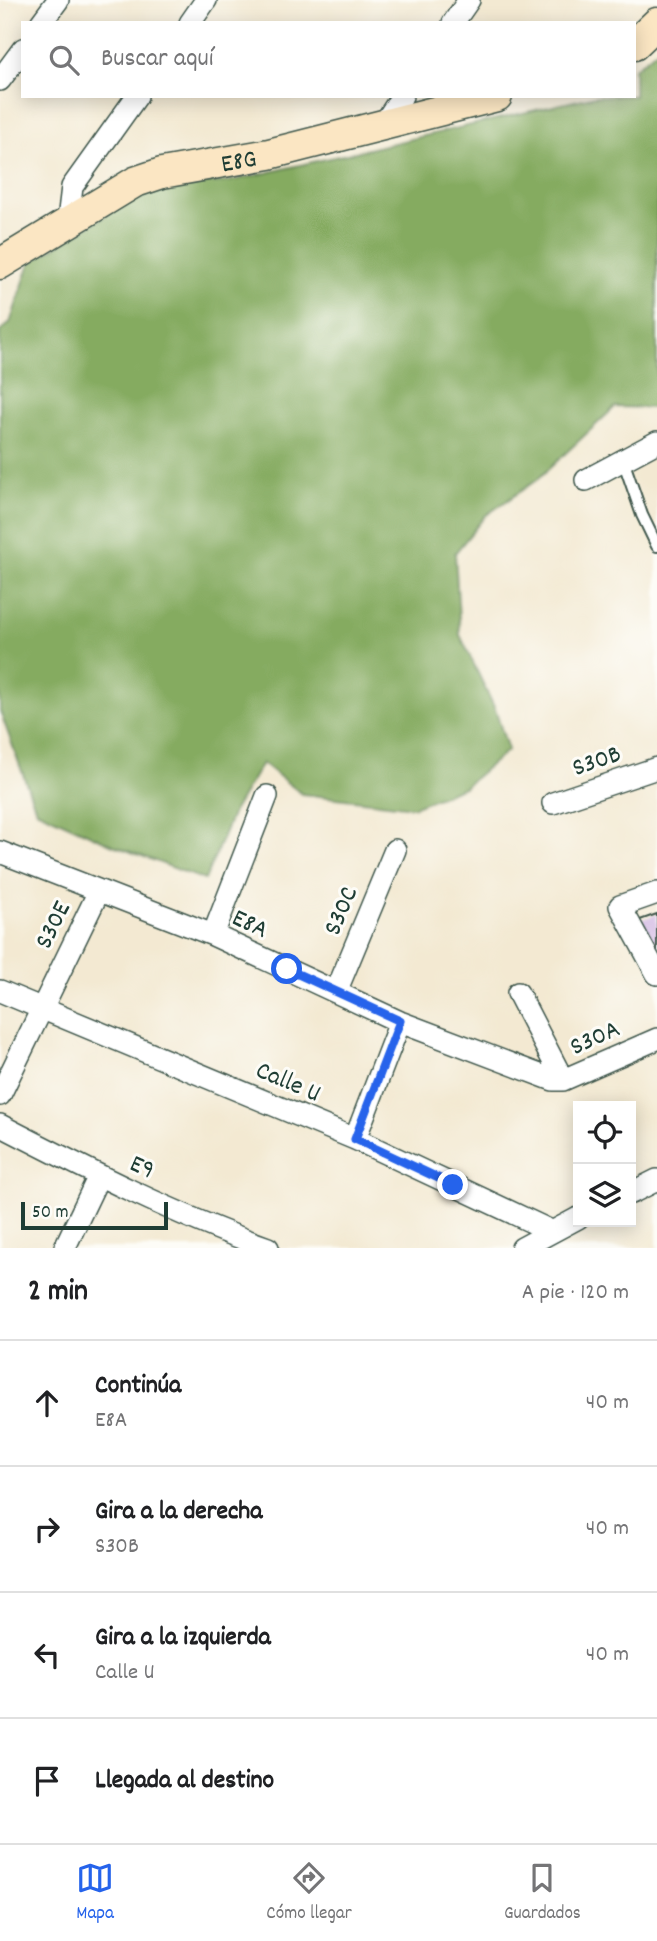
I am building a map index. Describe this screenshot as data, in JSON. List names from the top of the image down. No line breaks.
{"streets":{"street":["E8G","S30B","S30C","E8A","S30E","S30A","Calle U","E9"]},"crossings":[["S30C","E8A"],["E8A","S30E"],["E8A","S30A"],["S30E","Calle U"]],"scale_bar":"50 m","page":{"search":"Buscar aquí","scale":"50 m","heading":["2 min","A pie · 120 m"],"list":[["Continúa","E8A","40 m"],["Gira a la derecha","S30B","40 m"],["Gira a la izquierda","Calle U","40 m"],"Llegada al destino"],"nav":["Mapa","Cómo llegar","Guardados"]}}
